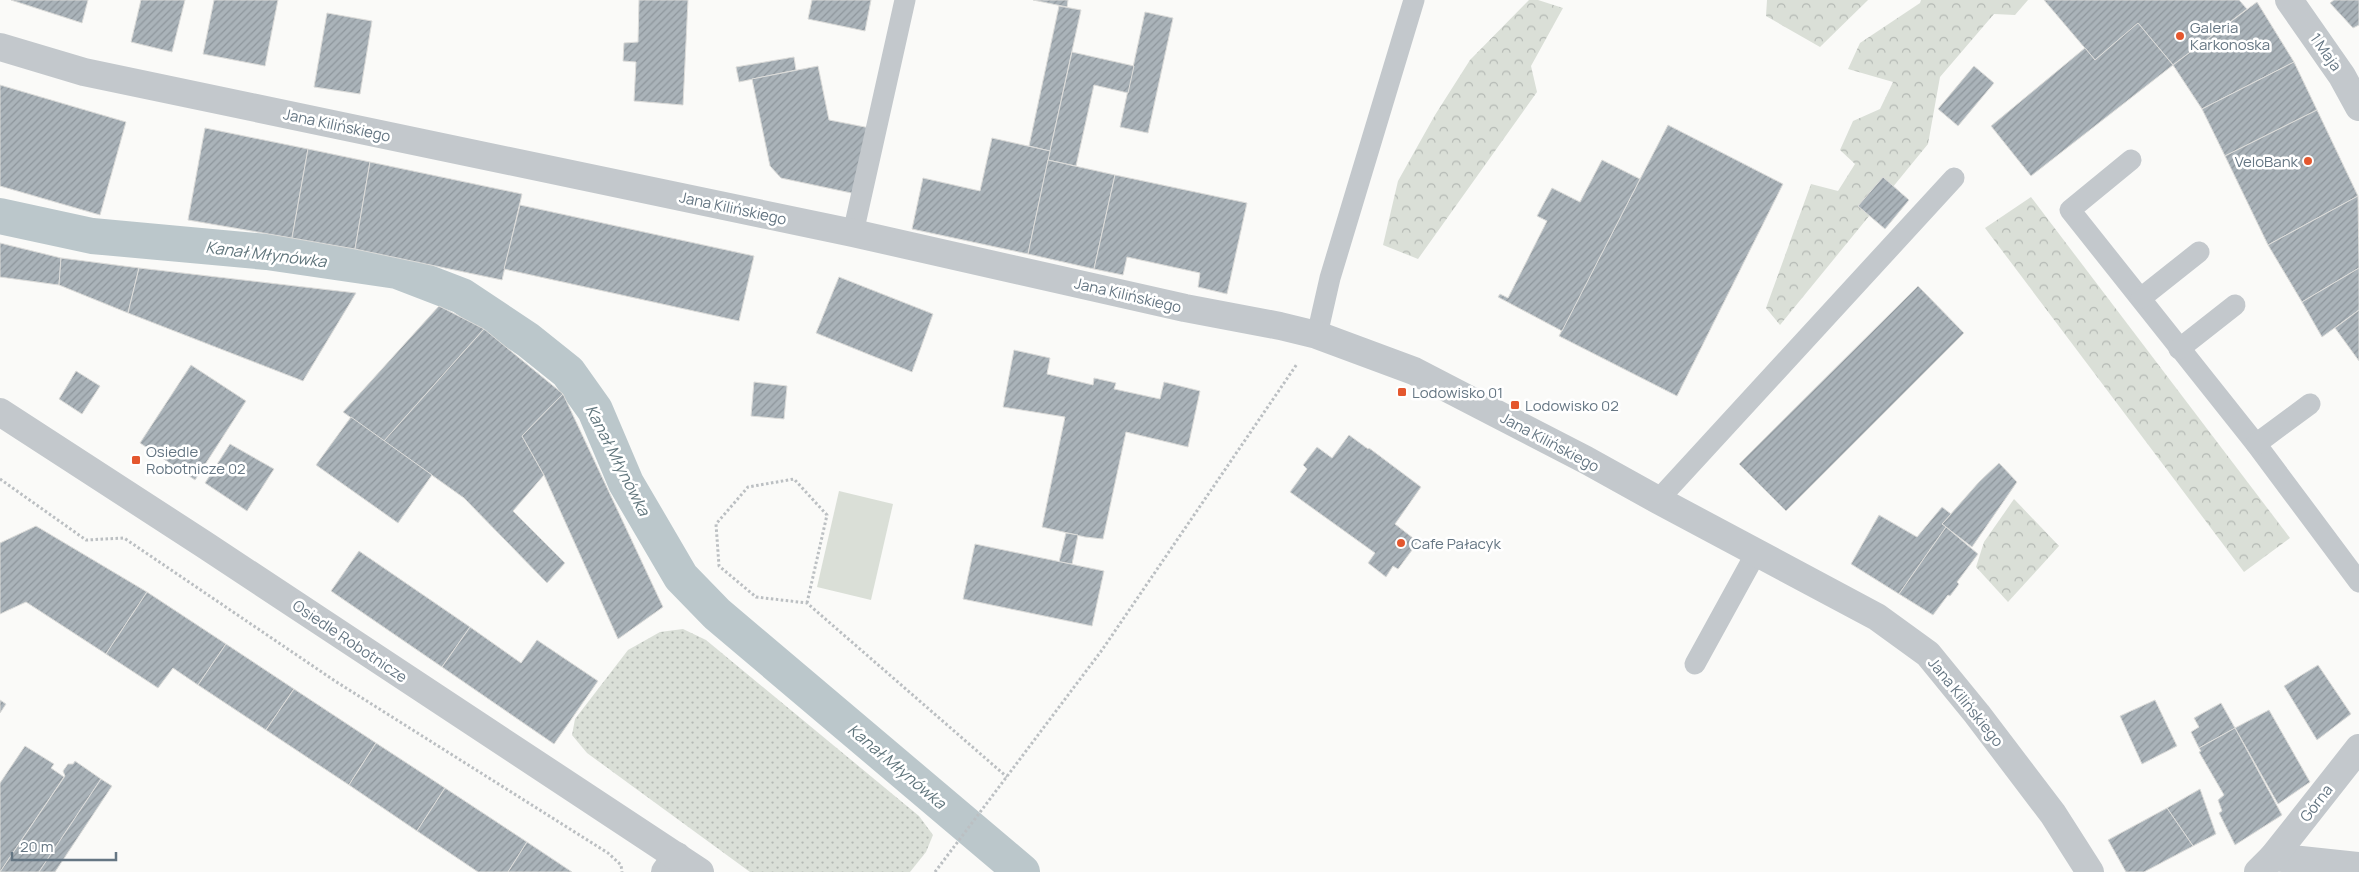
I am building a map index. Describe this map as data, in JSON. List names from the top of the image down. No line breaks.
{"streets":{"street":["1 Maja","Jana Kilińskiego","Osiedle Robotnicze","Górna"]},"water":["Kanał Młynówka"],"places":{"other":["Galeria Karkonoska","VeloBank","Cafe Pałacyk"],"transit":["Lodowisko 01","Lodowisko 02","Osiedle Robotnicze 02"]},"scale_bar":"20 m"}
